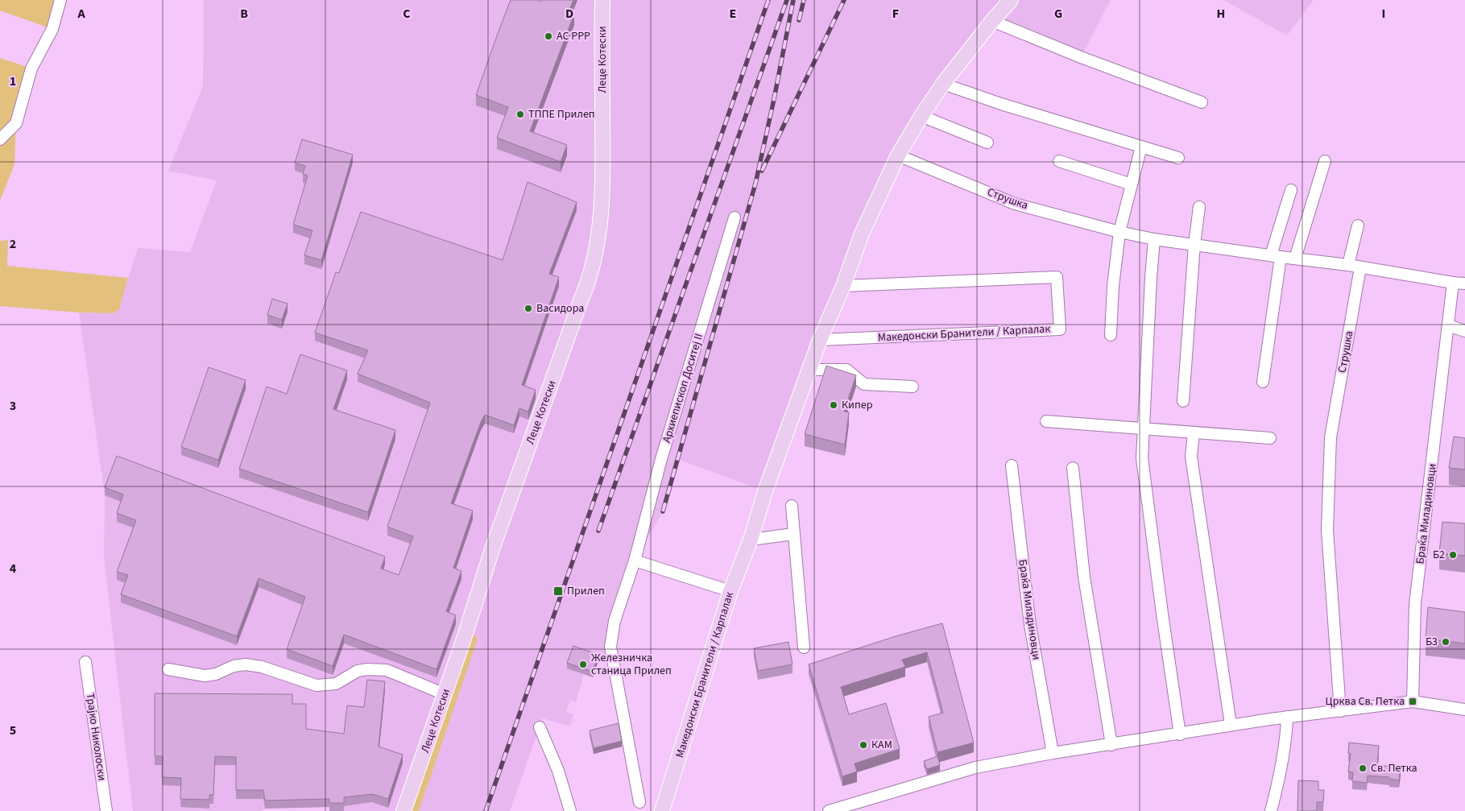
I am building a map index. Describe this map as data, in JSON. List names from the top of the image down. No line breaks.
{"streets":{"main road":["Леце Котески","Македонски Бранители / Карпалак"],"street":["Струшка","Архиепископ Доситеј II","Браќа Миладиновци","Трајко Николоски"]},"crossings":[["Струшка","Македонски Бранители / Карпалак"],["Струшка","Браќа Миладиновци"]],"places":{"other":["АС РРР","ТППЕ Прилеп","Васидора","Кипер","Б2","Б3","Железничка станица Прилеп","КАМ","Св. Петка"],"transit":["Прилеп","Црква Св. Петка"]},"grid":{"columns":["A","B","C","D","E","F","G","H","I"],"rows":["1","2","3","4","5"]}}
